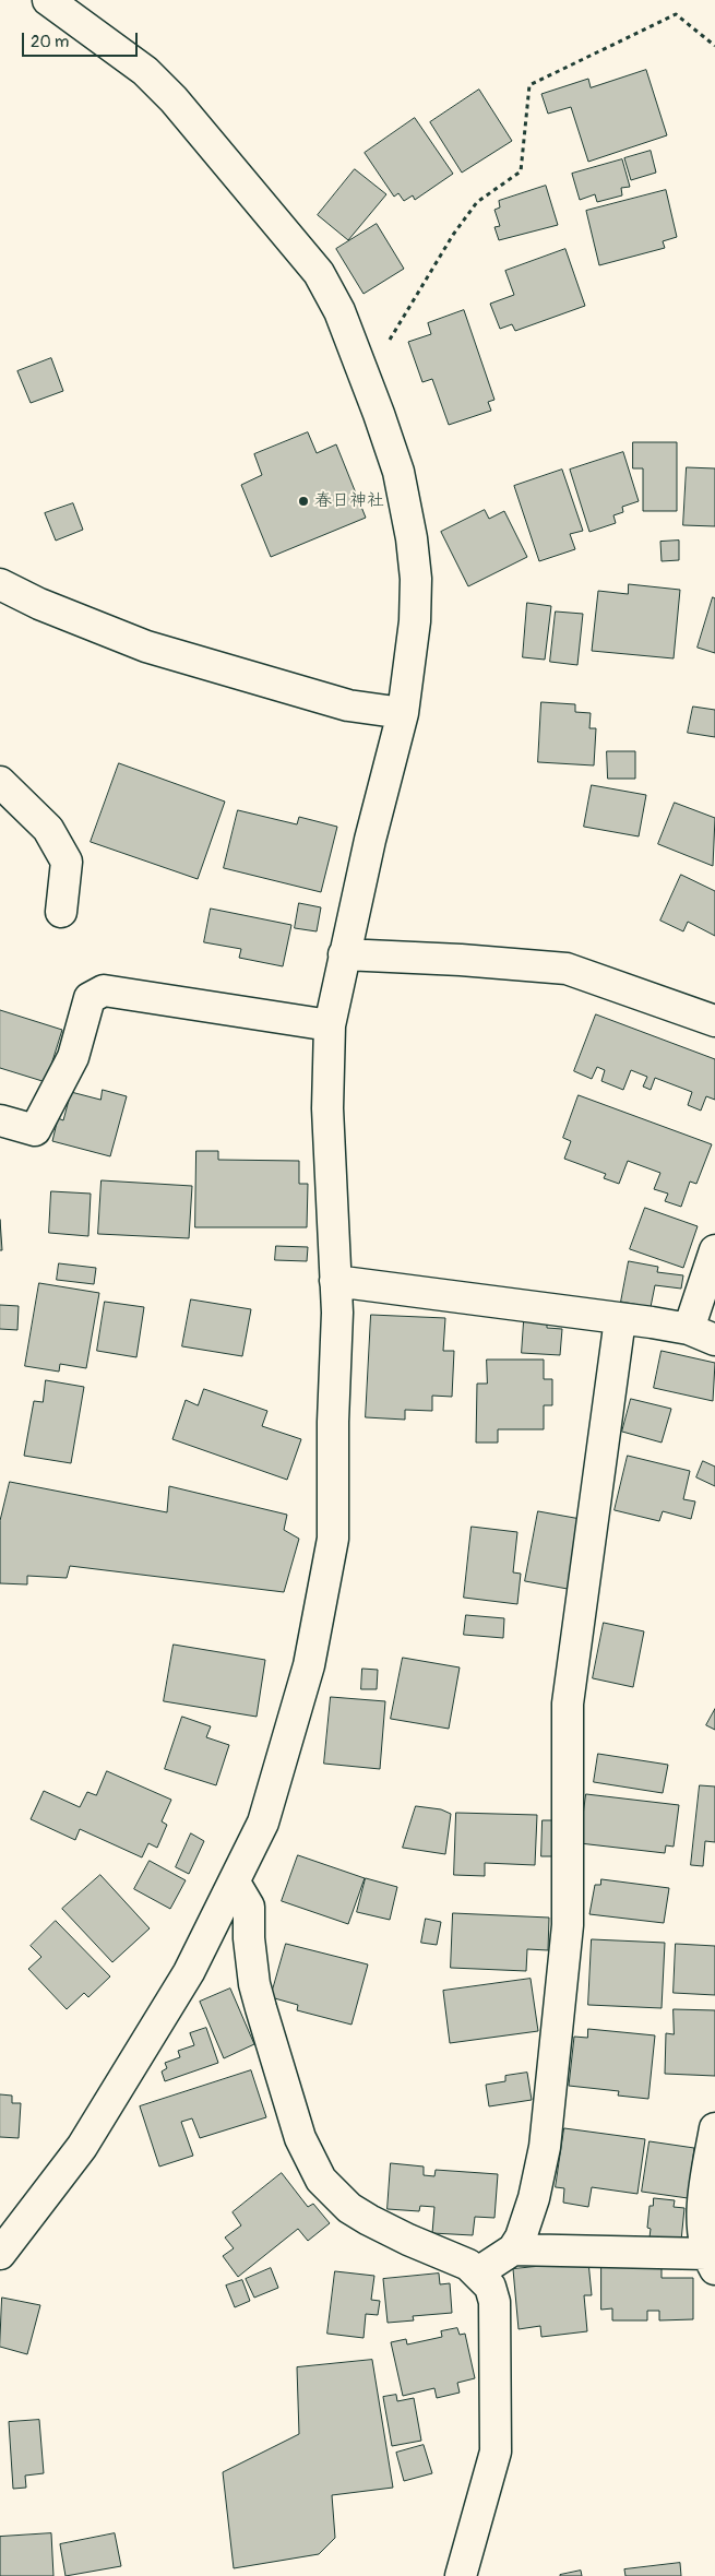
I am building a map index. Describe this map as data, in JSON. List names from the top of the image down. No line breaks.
{"places":["春日神社"],"scale_bar":"20 m"}
